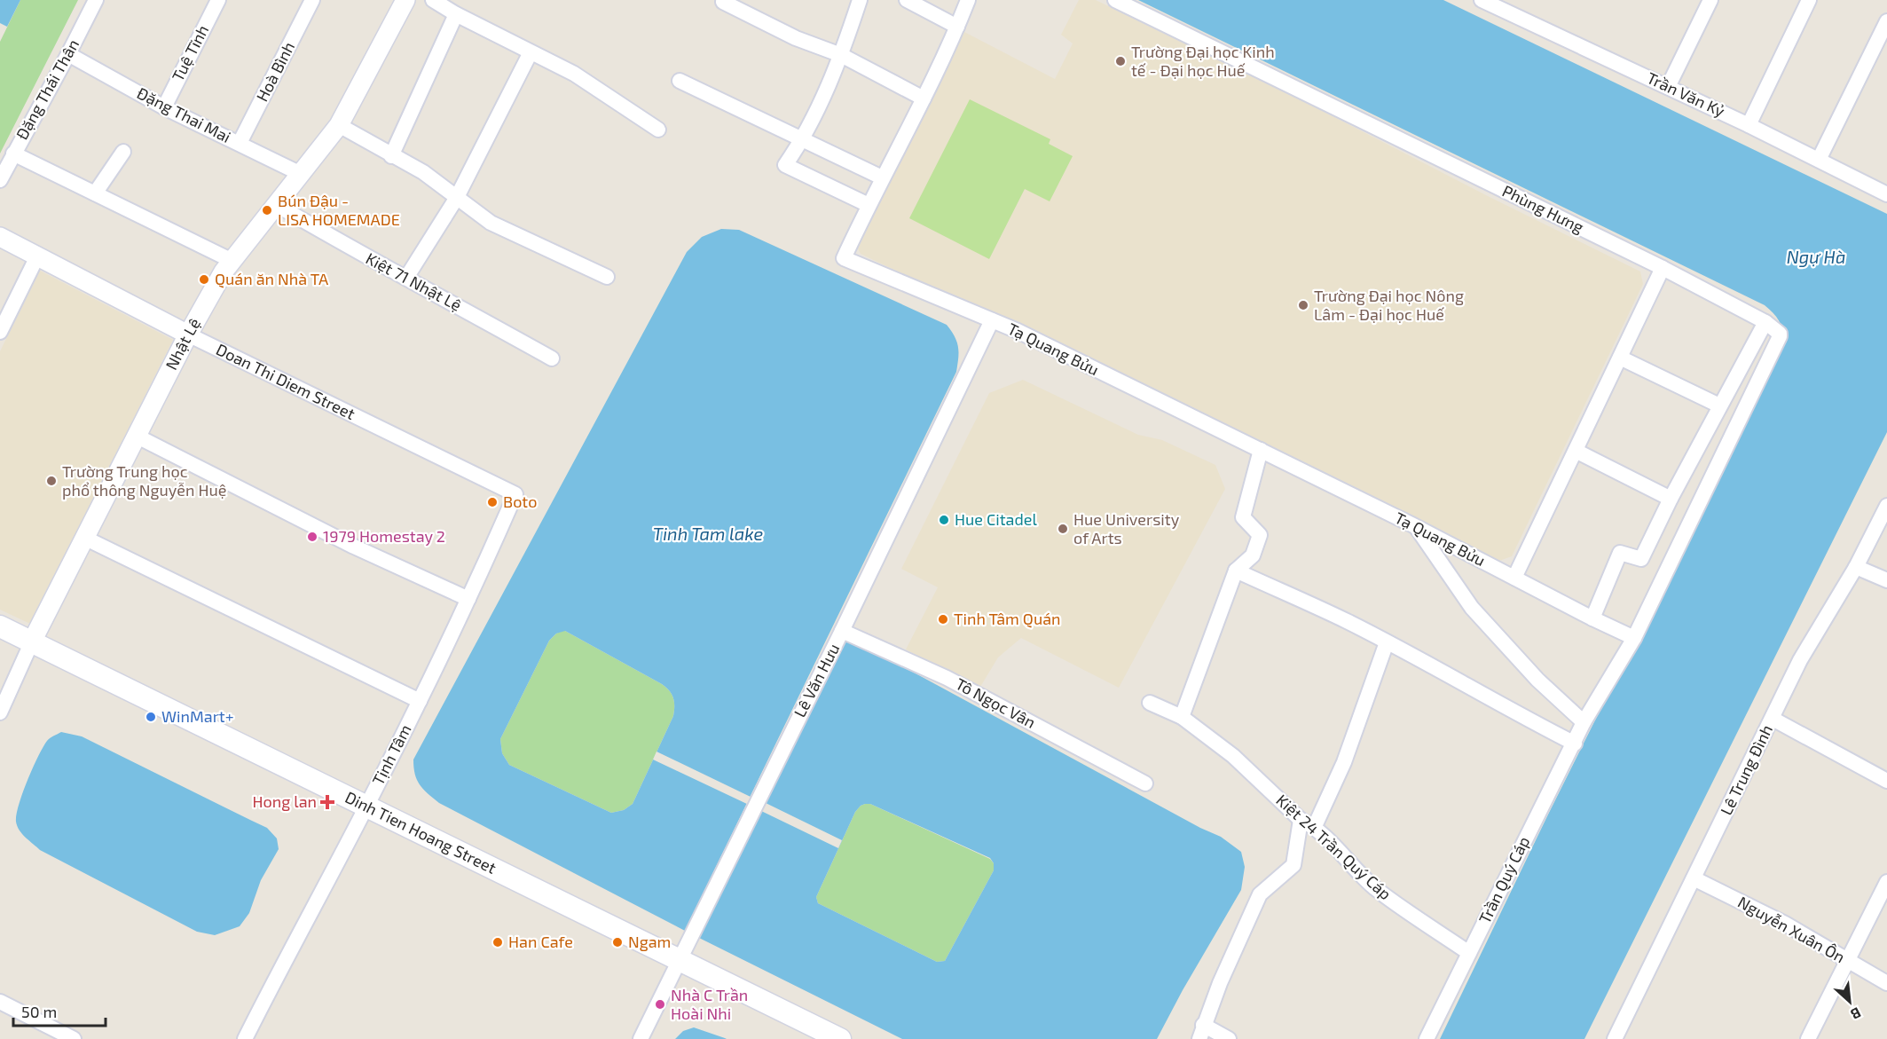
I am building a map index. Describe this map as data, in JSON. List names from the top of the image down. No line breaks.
{"streets":{"main road":["Dinh Tien Hoang Street"],"street":["Tuệ Tĩnh","Hoà Bình","Đặng Thái Thân","Trần Văn Kỷ","Đặng Thai Mai","Phùng Hưng","Kiệt 71 Nhật Lệ","Nhật Lệ","Tạ Quang Bửu","Doan Thi Diem Street","Lê Văn Hưu","Tô Ngọc Vân","Tịnh Tâm","Lê Trung Đình","Kiệt 24 Trần Quý Cáp","Trần Quý Cáp","Nguyễn Xuân Ôn"]},"crossings":[["Tuệ Tĩnh","Đặng Thai Mai"],["Hoà Bình","Đặng Thai Mai"],["Đặng Thái Thân","Đặng Thai Mai"],["Đặng Thai Mai","Nhật Lệ"],["Phùng Hưng","Trần Quý Cáp"],["Kiệt 71 Nhật Lệ","Nhật Lệ"],["Nhật Lệ","Doan Thi Diem Street"],["Nhật Lệ","Dinh Tien Hoang Street"],["Tạ Quang Bửu","Lê Văn Hưu"],["Tạ Quang Bửu","Trần Quý Cáp"],["Doan Thi Diem Street","Tịnh Tâm"],["Lê Văn Hưu","Tô Ngọc Vân"],["Lê Văn Hưu","Dinh Tien Hoang Street"],["Tịnh Tâm","Dinh Tien Hoang Street"],["Lê Trung Đình","Nguyễn Xuân Ôn"],["Kiệt 24 Trần Quý Cáp","Trần Quý Cáp"]],"water":["Ngự Hà","Tinh Tam lake"],"places":{"other":["Trường Đại học Kinh tế - Đại học Huế","Bún Đậu - LISA HOMEMADE","Quán ăn Nhà TA","Trường Đại học Nông Lâm - Đại học Huế","Trường Trung học phổ thông Nguyễn Huệ","Boto","Hue Citadel","Hue University of Arts","1979 Homestay 2","Tinh Tâm Quán","WinMart+","Han Cafe","Ngam","Nhà C Trần Hoài Nhi"],"health":["Hong lan"]},"scale_bar":"50 m","north":"bottom right"}
